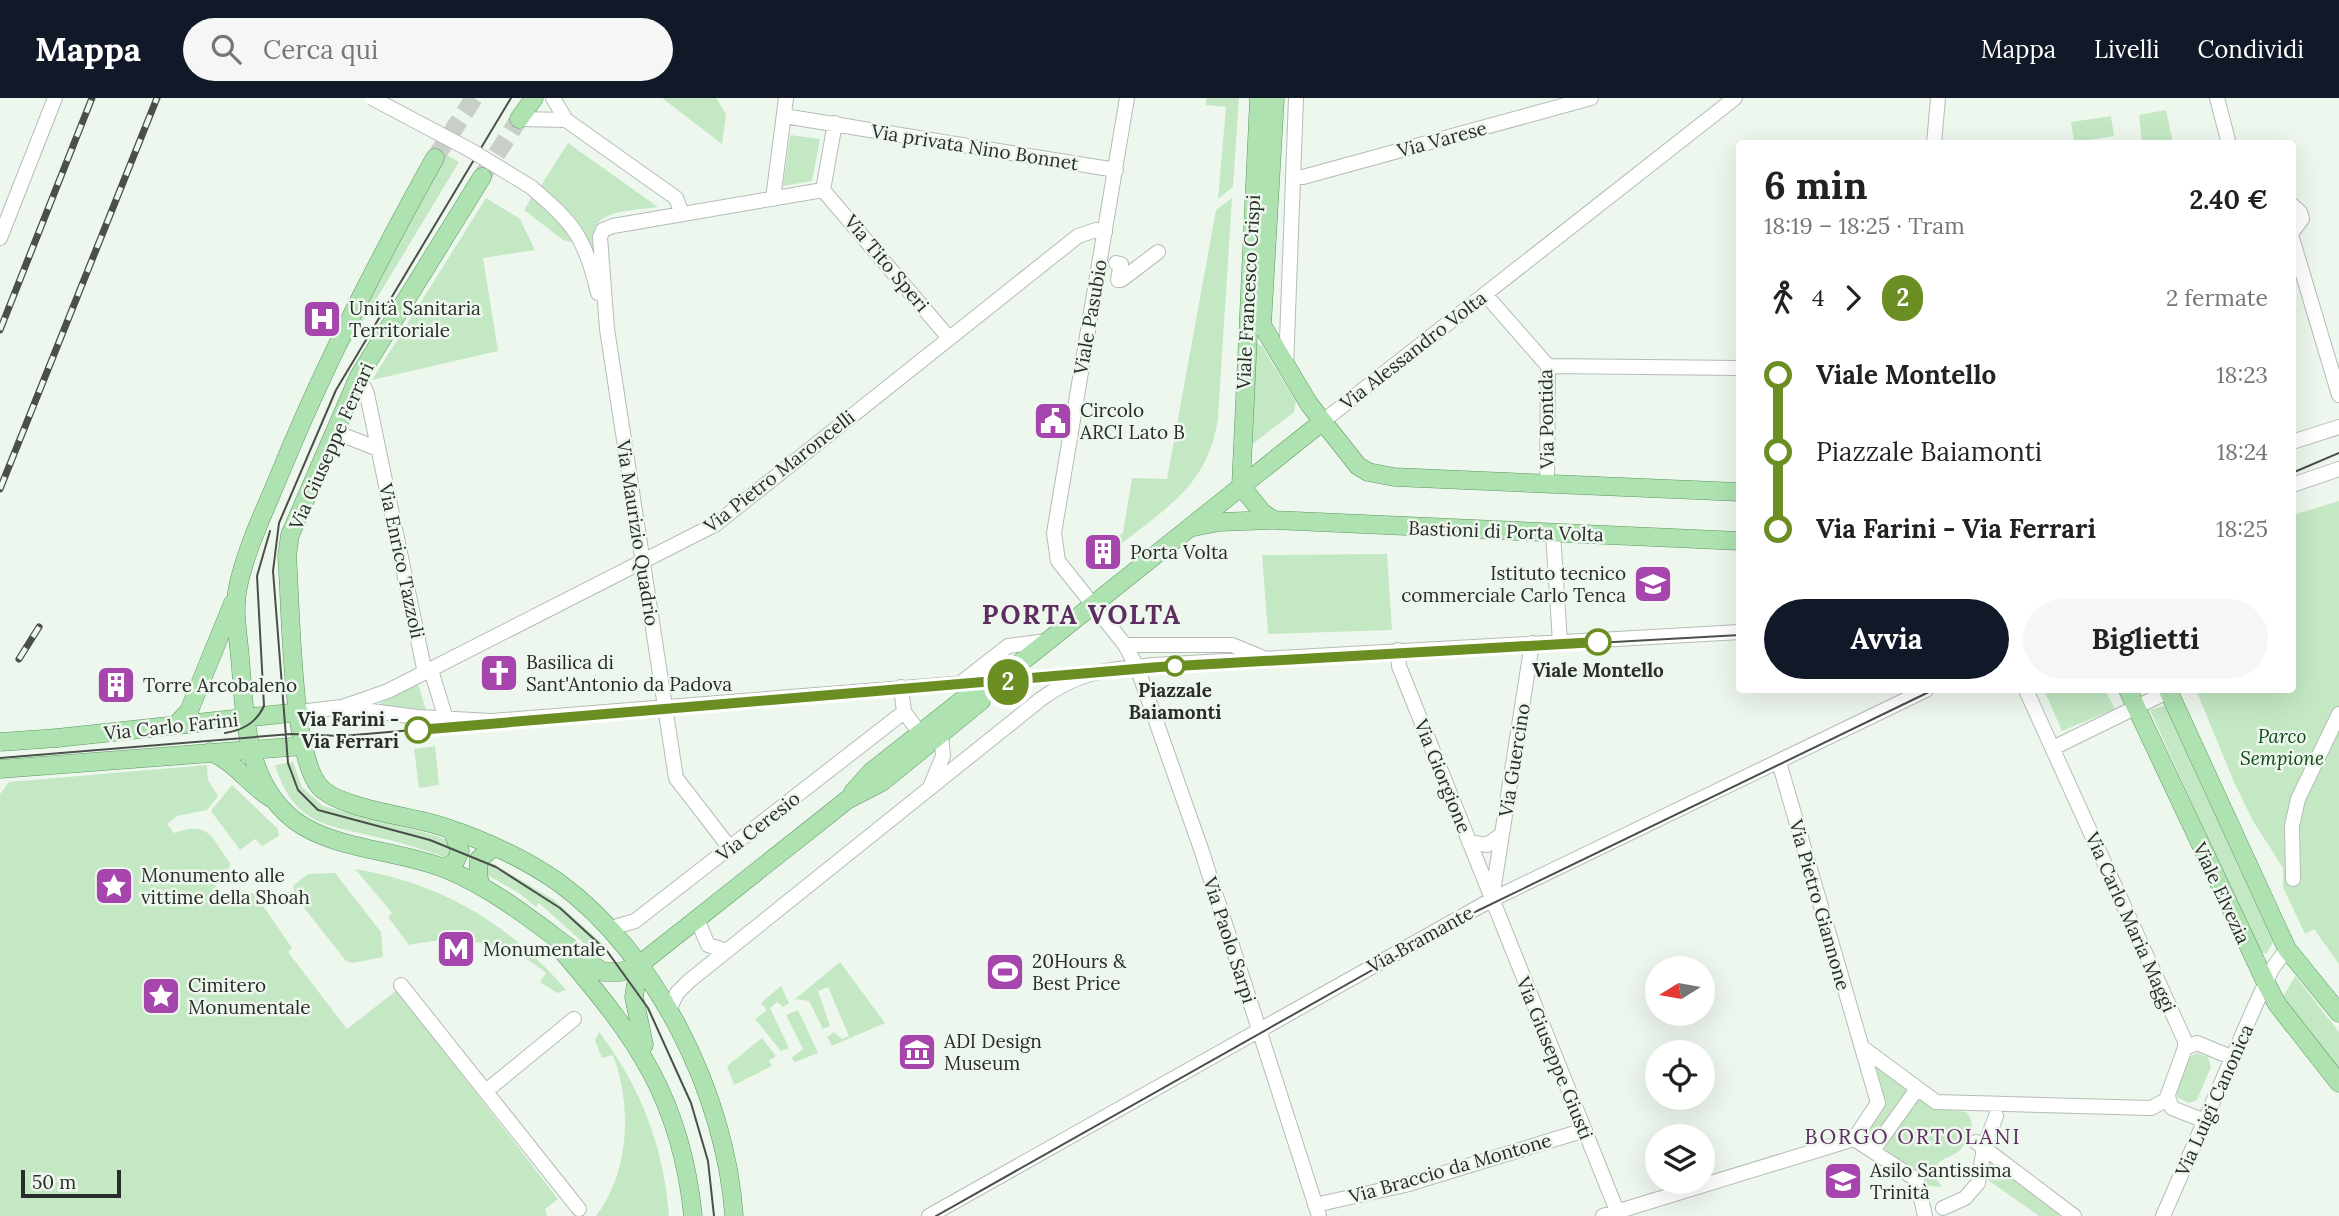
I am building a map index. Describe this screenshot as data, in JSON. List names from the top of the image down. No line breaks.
{"streets":{"main road":["Viale Francesco Crispi","Via Alessandro Volta","Via Giuseppe Ferrari","Bastioni di Porta Volta","Via Carlo Farini","Via Ceresio","Viale Elvezia"],"street":["Via Varese","Via privata Nino Bonnet","Via Tito Speri","Viale Pasubio","Via Pontida","Via Pietro Maroncelli","Via Maurizio Quadrio","Via Enrico Tazzoli","Via Guercino","Via Giorgione","Via Pietro Giannone","Via Carlo Maria Maggi","Via Bramante","Via Paolo Sarpi","Via Giuseppe Giusti","Via Luigi Canonica","Via Braccio da Montone"]},"crossings":[["Via Varese","Viale Francesco Crispi"],["Via privata Nino Bonnet","Viale Pasubio"],["Via Tito Speri","Via Pietro Maroncelli"],["Viale Francesco Crispi","Via Alessandro Volta"],["Viale Pasubio","Via Pietro Maroncelli"],["Viale Pasubio","Via Paolo Sarpi"],["Via Alessandro Volta","Via Pontida"],["Via Alessandro Volta","Bastioni di Porta Volta"],["Via Alessandro Volta","Via Carlo Farini"],["Via Alessandro Volta","Via Paolo Sarpi"],["Via Giuseppe Ferrari","Via Enrico Tazzoli"],["Via Giuseppe Ferrari","Via Carlo Farini"],["Via Giuseppe Ferrari","Via Ceresio"],["Via Pietro Maroncelli","Via Maurizio Quadrio"],["Via Pietro Maroncelli","Via Enrico Tazzoli"],["Via Pietro Maroncelli","Via Carlo Farini"],["Via Maurizio Quadrio","Via Carlo Farini"],["Via Maurizio Quadrio","Via Ceresio"],["Via Enrico Tazzoli","Via Carlo Farini"],["Via Guercino","Via Giorgione"],["Via Guercino","Via Bramante"],["Via Guercino","Via Giuseppe Giusti"],["Via Giorgione","Via Bramante"],["Via Giorgione","Via Giuseppe Giusti"],["Viale Elvezia","Via Luigi Canonica"],["Via Pietro Giannone","Via Bramante"],["Via Bramante","Via Paolo Sarpi"],["Via Bramante","Via Giuseppe Giusti"],["Via Paolo Sarpi","Via Braccio da Montone"],["Via Giuseppe Giusti","Via Braccio da Montone"]],"districts":["PORTA VOLTA","BORGO ORTOLANI"],"parks":["Parco Sempione"],"places":{"hospital":["Unità Sanitaria Territoriale"],"public building":["Circolo ARCI Lato B"],"building":["Porta Volta","Torre Arcobaleno"],"school or university":["Istituto tecnico commerciale Carlo Tenca","Asilo Santissima Trinità"],"other":["Viale Montello","Piazzale Baiamonti","Via Farini - Via Ferrari"],"church":["Basilica di Sant'Antonio da Padova"],"place":["Monumento alle vittime della Shoah","Cimitero Monumentale"],"metro station":["Monumentale"],"sports":["20Hours & Best Price"],"museum":["ADI Design Museum"]},"lines":["tram line 2"],"scale_bar":"50 m","north":"left","page":{"header":"Mappa","search":"Cerca qui","nav":["Mappa","Livelli","Condividi"],"on_map":"2","heading":["6 min","18:19 – 18:25 · Tram","2.40 €"],"legs":["4","2","2 fermate"],"list":[{"name":"Viale Montello","value":"18:23"},{"name":"Piazzale Baiamonti","value":"18:24"},{"name":"Via Farini - Via Ferrari","value":"18:25"}],"buttons":["Avvia","Biglietti"],"scale":"50 m"}}
